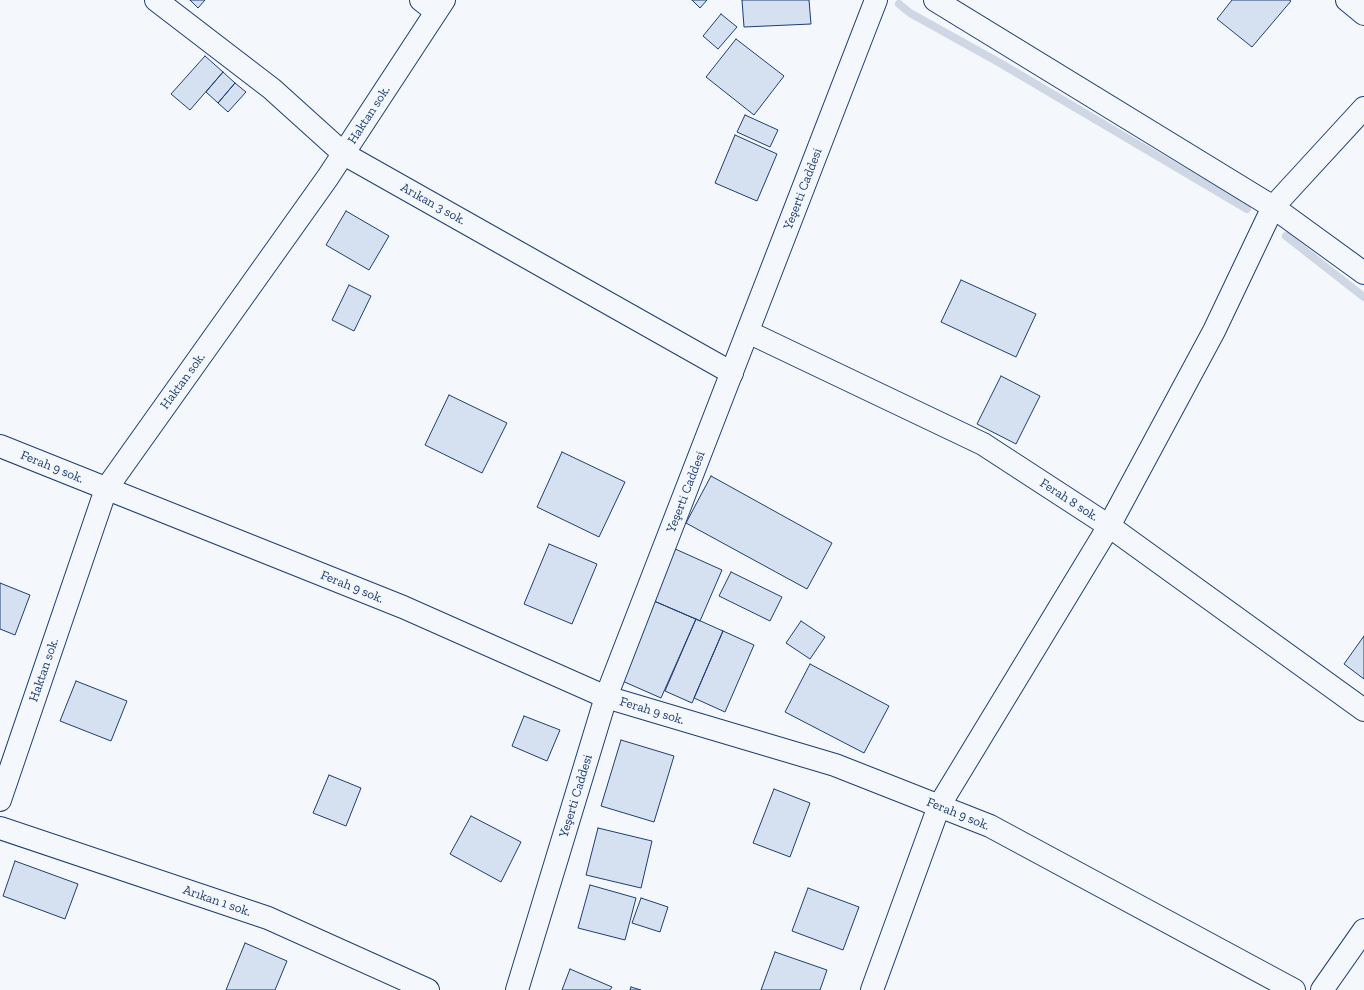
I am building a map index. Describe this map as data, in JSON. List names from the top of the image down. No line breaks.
{"streets":{"street":["Haktan sok.","Yeşerti Caddesi","Arıkan 3 sok.","Ferah 9 sok.","Ferah 8 sok.","Arıkan 1 sok."]},"crossings":[["Haktan sok.","Arıkan 3 sok."],["Haktan sok.","Ferah 9 sok."],["Yeşerti Caddesi","Arıkan 3 sok."],["Yeşerti Caddesi","Ferah 9 sok."],["Yeşerti Caddesi","Ferah 8 sok."]]}
